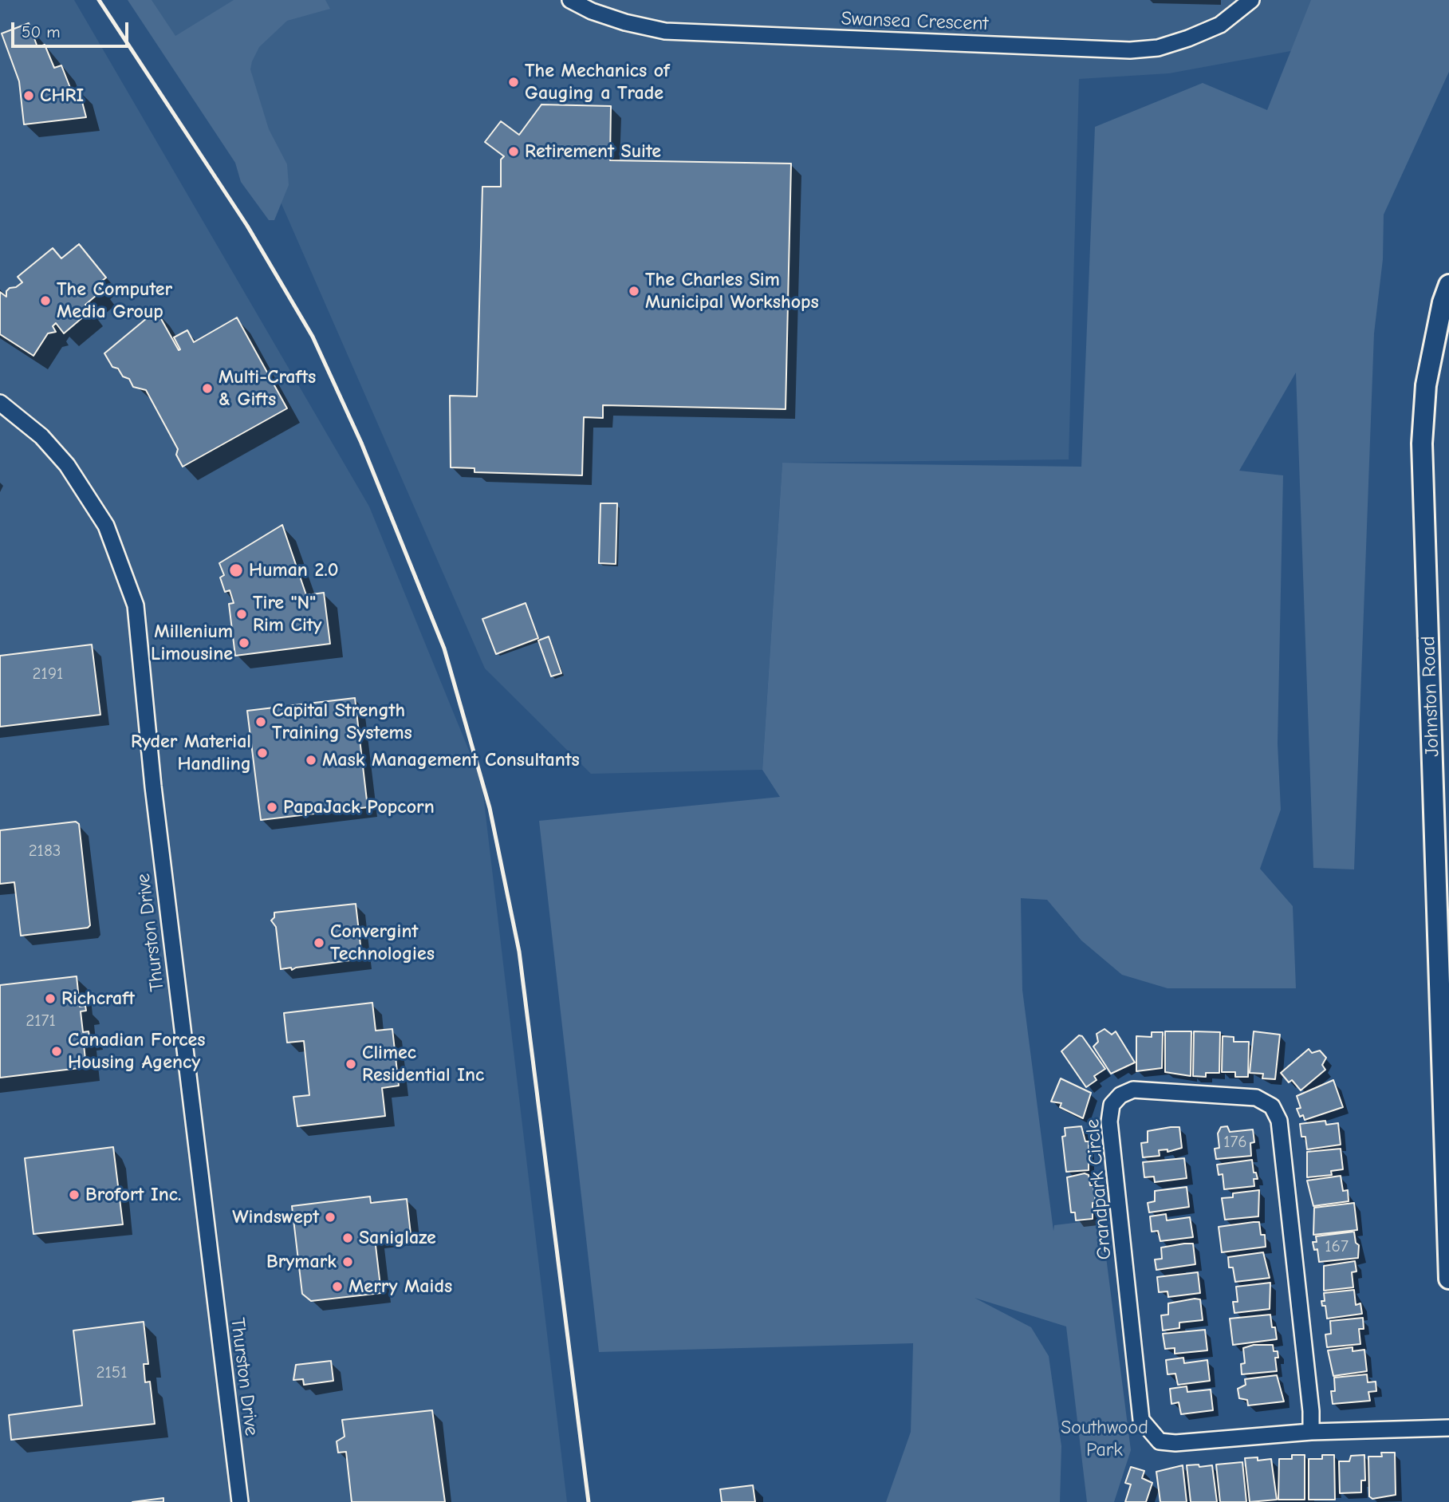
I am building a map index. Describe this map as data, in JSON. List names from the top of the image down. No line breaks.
{"streets":{"street":["Swansea Crescent","Johnston Road","Thurston Drive","Grandpark Circle"]},"parks":["Southwood Park"],"places":["The Mechanics of Gauging a Trade","CHRI","Retirement Suite","The Charles Sim Municipal Workshops","The Computer Media Group","Multi-Crafts & Gifts","Human 2.0","Tire \"N\" Rim City","Millenium Limousine","Capital Strength Training Systems","Ryder Material Handling","Mask Management Consultants","PapaJack Popcorn","Convergint Technologies","Richcraft","Canadian Forces Housing Agency","Climec Residential Inc","Brofort Inc.","Windswept","Saniglaze","Brymark","Merry Maids"],"house_numbers":["2191","2183","2171","176","167","2151"],"scale_bar":"50 m"}
